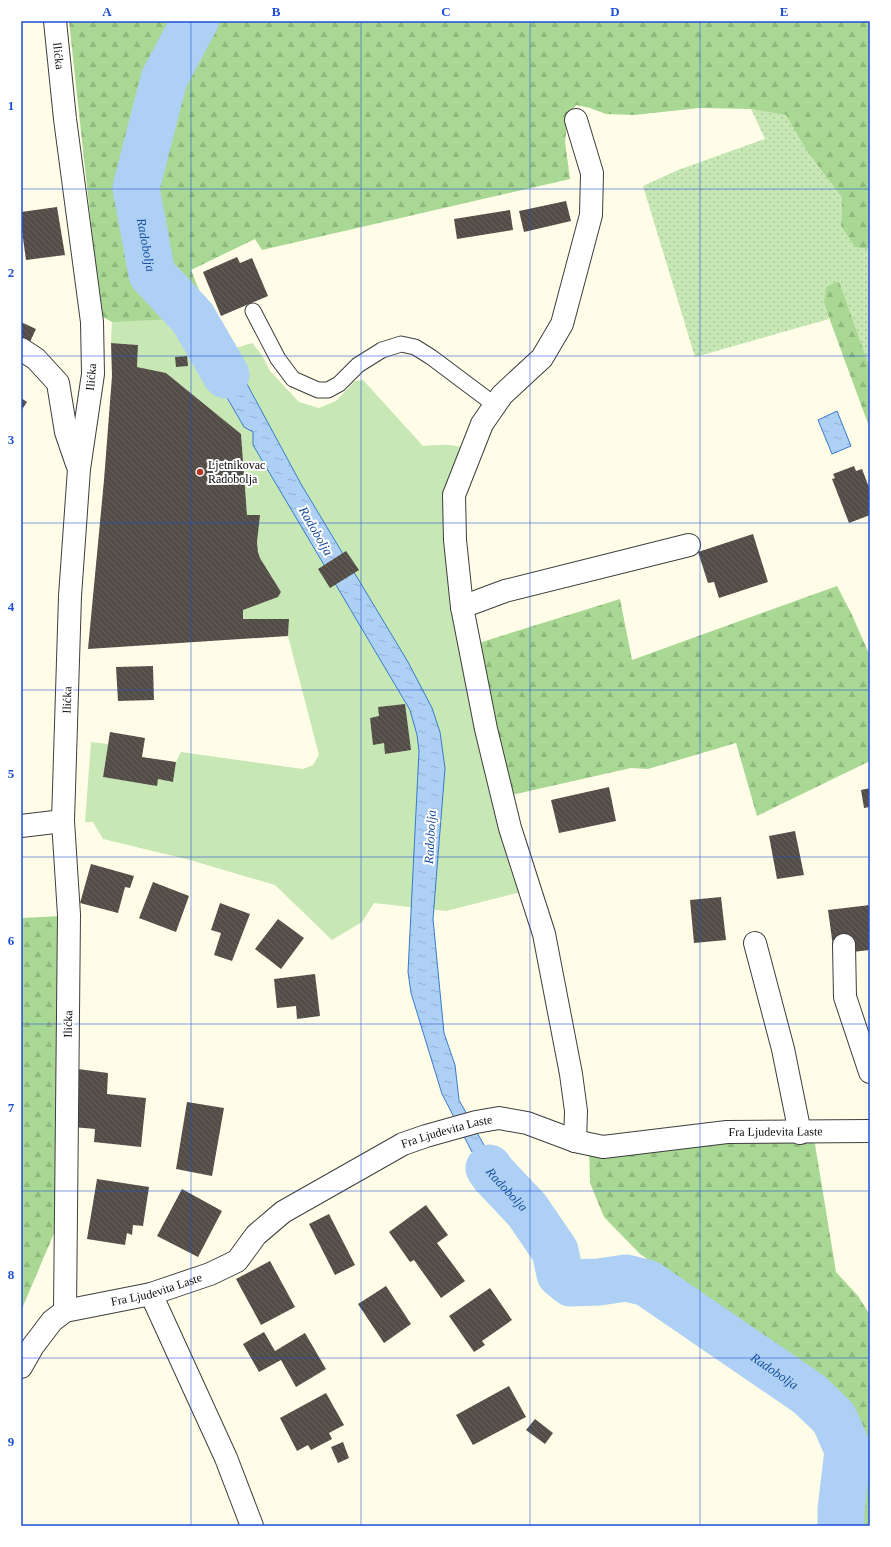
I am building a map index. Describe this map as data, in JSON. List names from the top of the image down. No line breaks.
{"streets":{"street":["Ilićka","Fra Ljudevita Laste"]},"crossings":[["Ilićka","Fra Ljudevita Laste"]],"water":["Radobolja"],"places":["Ljetnikovac Radobolja"],"grid":{"columns":["A","B","C","D","E"],"rows":["1","2","3","4","5","6","7","8","9"]}}
